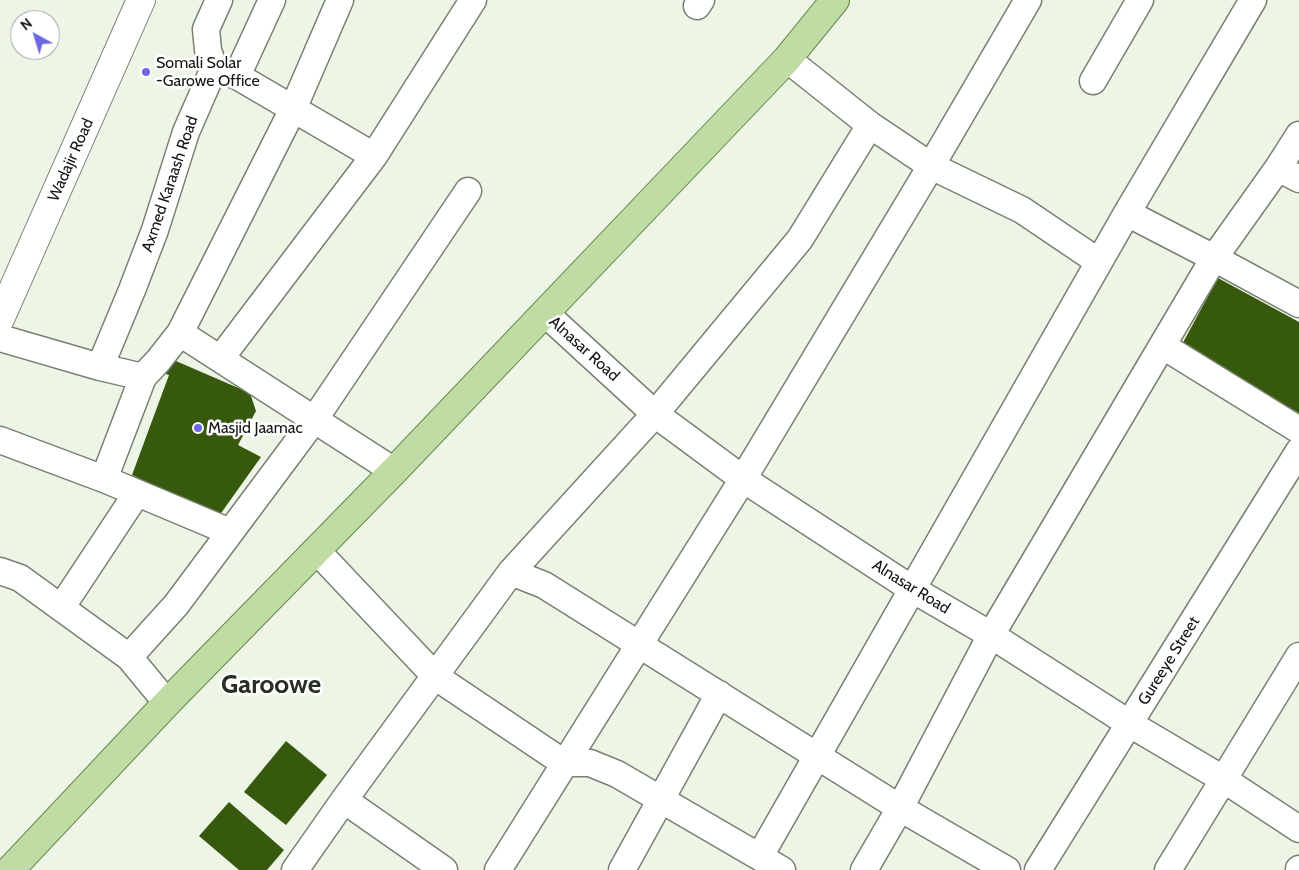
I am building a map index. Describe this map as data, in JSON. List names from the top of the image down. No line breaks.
{"streets":{"street":["Wadajir Road","Axmed Karaash Road","Alnasar Road","Gureeye Street"]},"crossings":[["Alnasar Road","Gureeye Street"]],"districts":["Garoowe"],"places":["Somali Solar -Garowe Office","Masjid Jaamac"],"north":"top left"}
